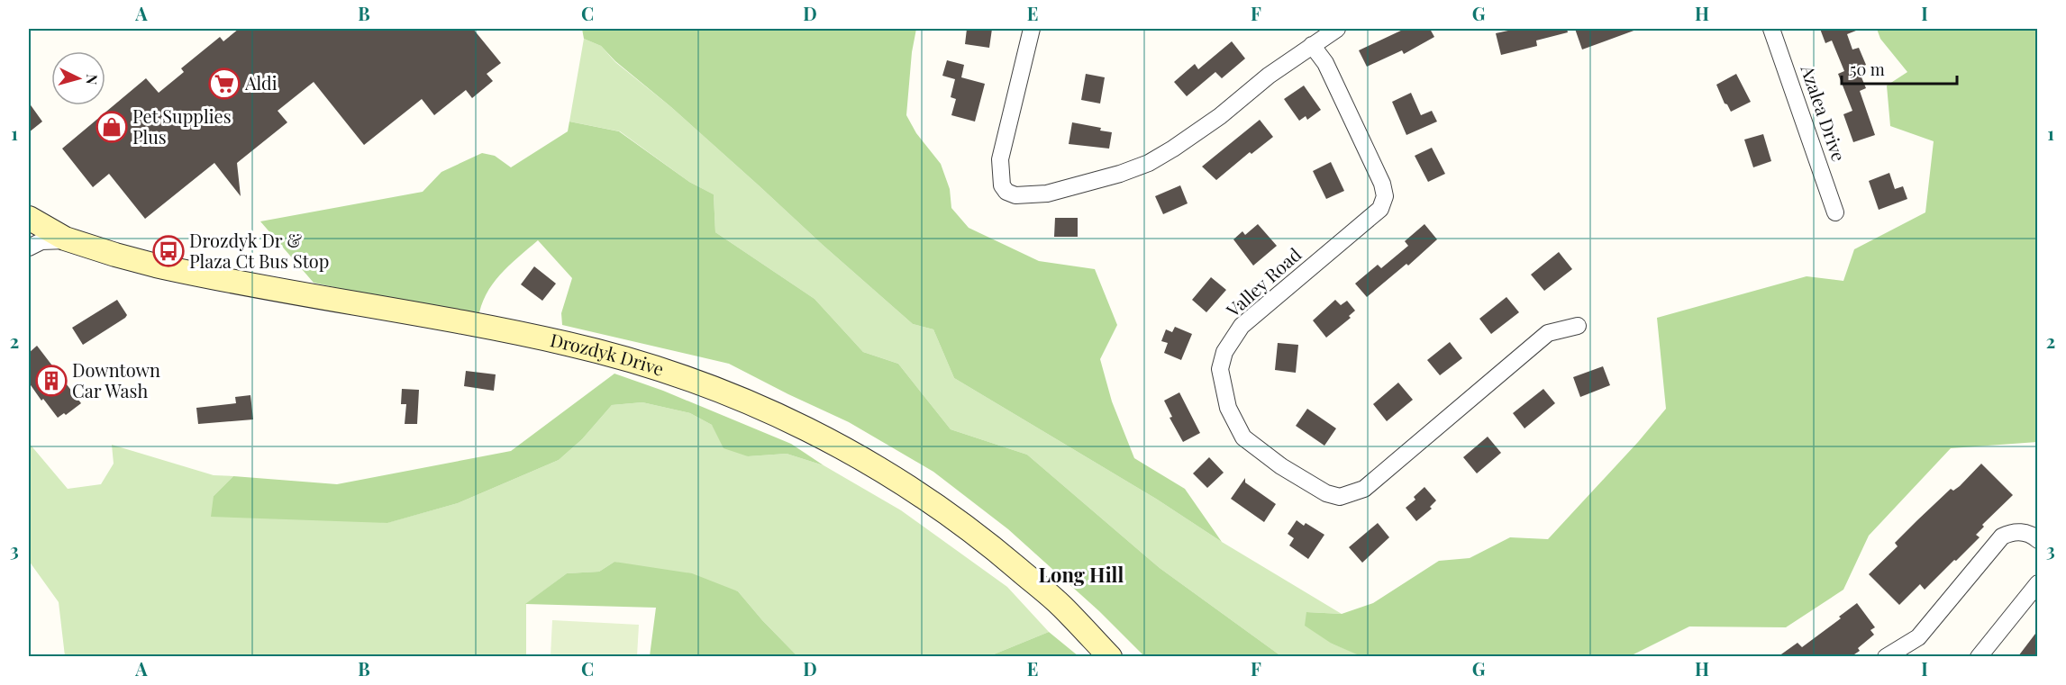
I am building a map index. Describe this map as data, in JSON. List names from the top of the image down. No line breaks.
{"streets":{"street":["Azalea Drive","Valley Road","Drozdyk Drive"]},"districts":["Long Hill"],"places":{"supermarket":["Aldi"],"shop":["Pet Supplies Plus"],"bus stop":["Drozdyk Dr & Plaza Ct Bus Stop"],"building":["Downtown Car Wash"]},"scale_bar":"50 m","north":"right","grid":{"columns":["A","B","C","D","E","F","G","H","I"],"rows":["1","2","3"]}}
